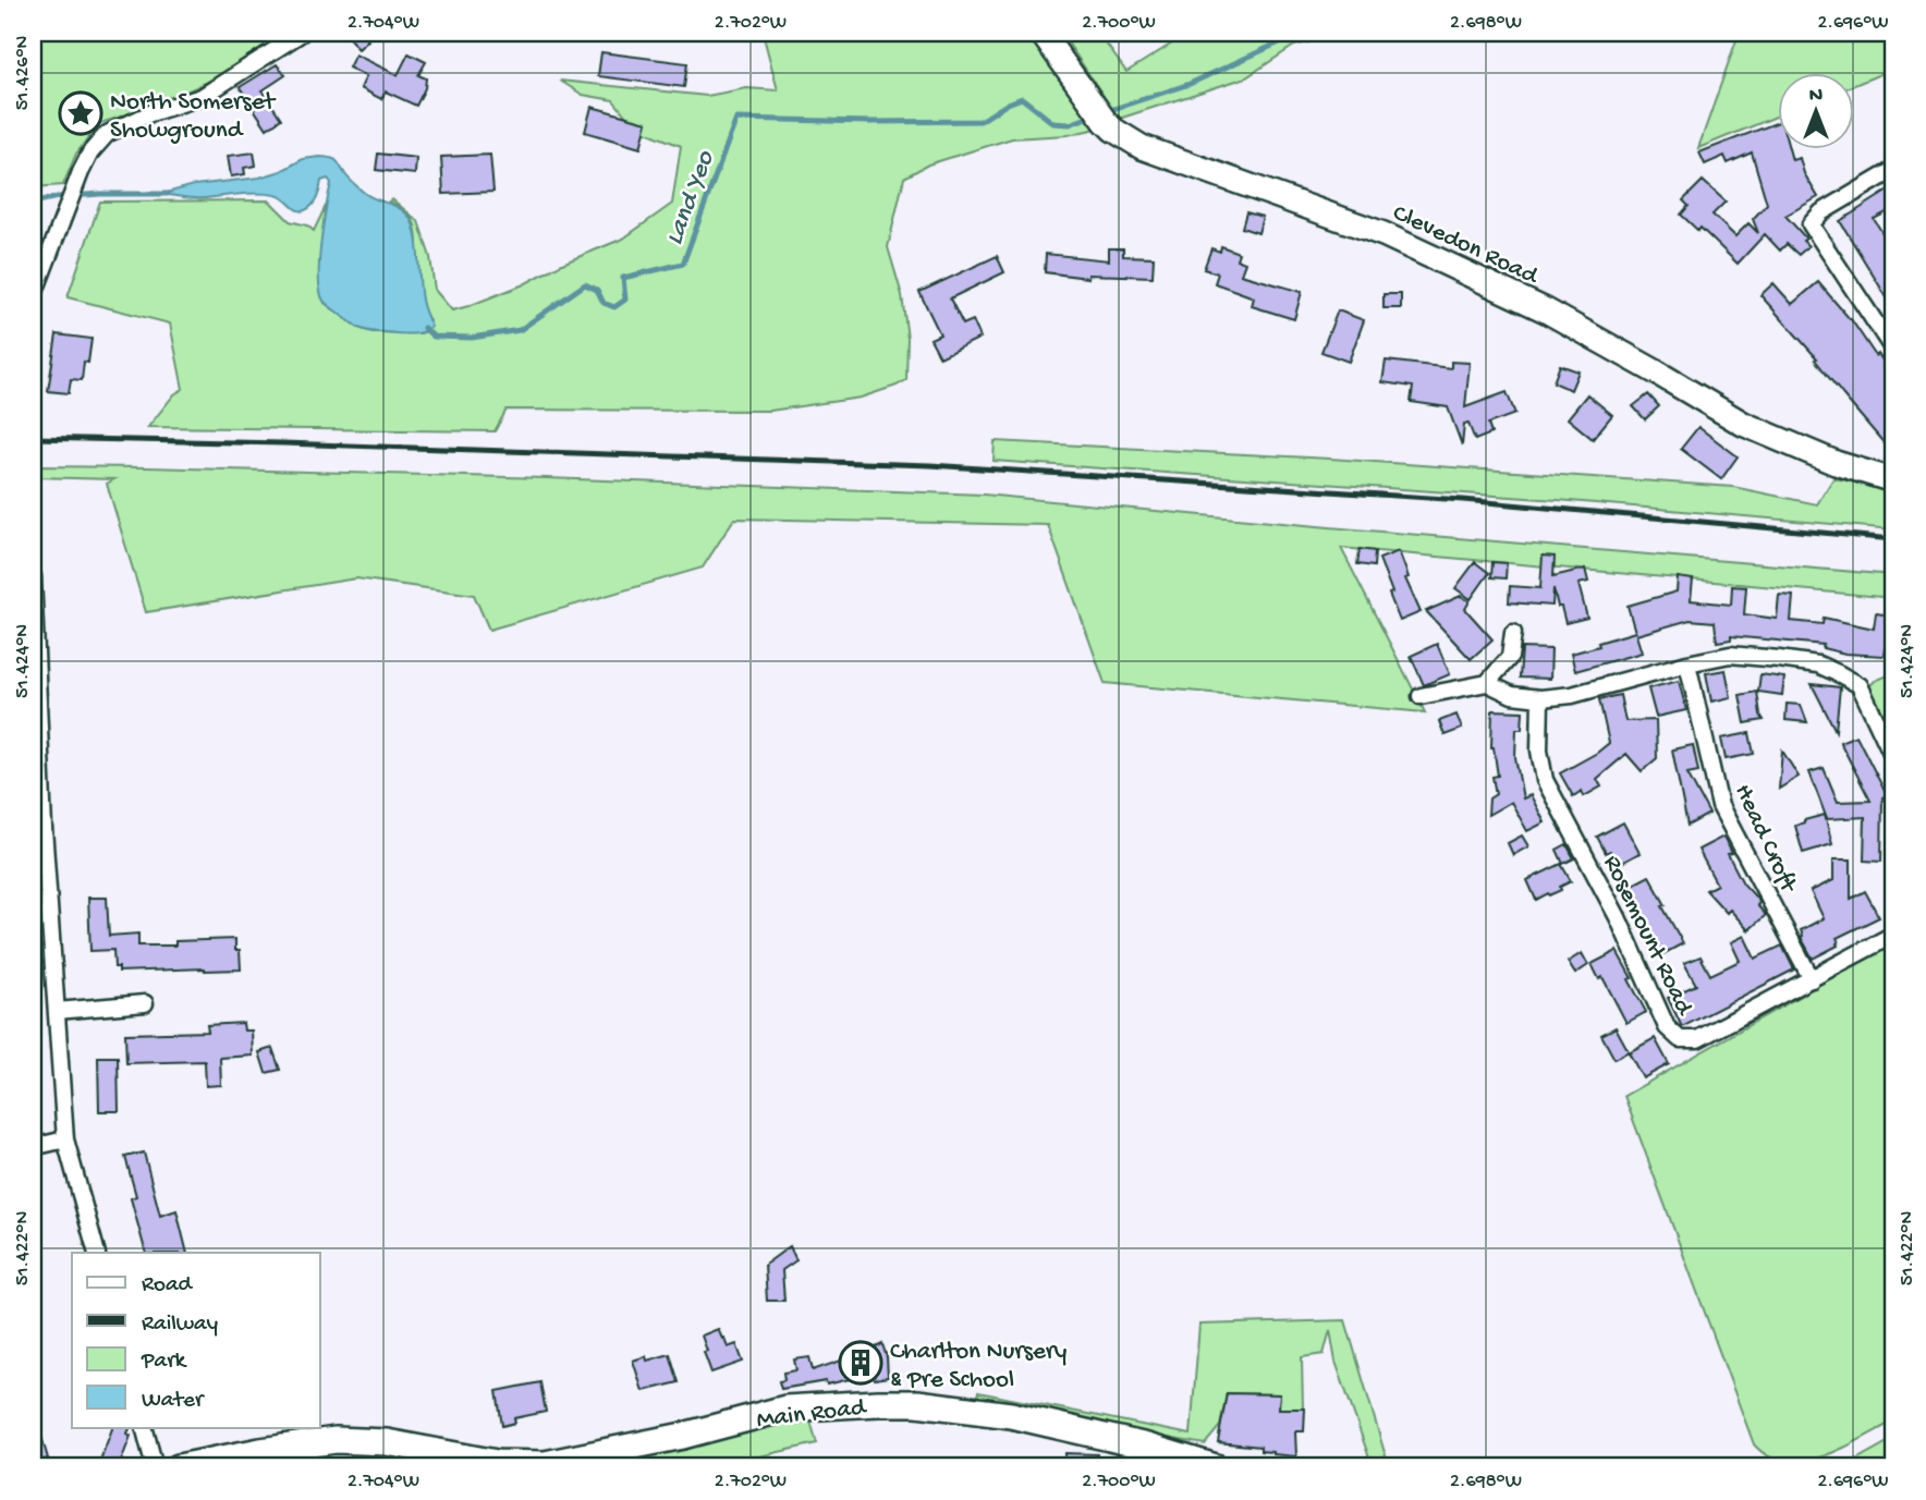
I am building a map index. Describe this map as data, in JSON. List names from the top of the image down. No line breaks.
{"streets":{"main road":["Clevedon Road","Main Road"],"street":["Head Croft","Rosemount Road"]},"crossings":[["Head Croft","Rosemount Road"]],"water":["Land Yeo"],"places":{"place":["North Somerset Showground"],"building":["Charlton Nursery & Pre School"]},"legend":["Road","Railway","Park","Water"],"north":"top","coordinates":["2.704°W","2.702°W","2.700°W","2.698°W","2.696°W","51.426°N","51.424°N","51.422°N"]}
